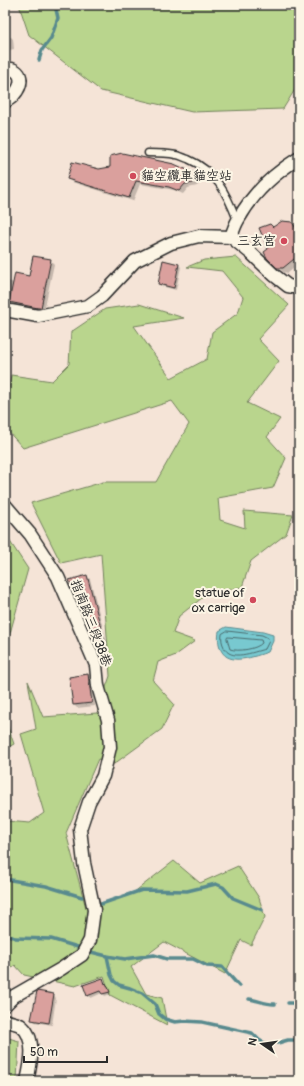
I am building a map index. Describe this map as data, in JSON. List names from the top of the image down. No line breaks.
{"streets":{"street":["指南路三段38巷"]},"places":["貓空纜車貓空站","三玄宮","statue of ox carrige"],"scale_bar":"50 m","north":"left"}
